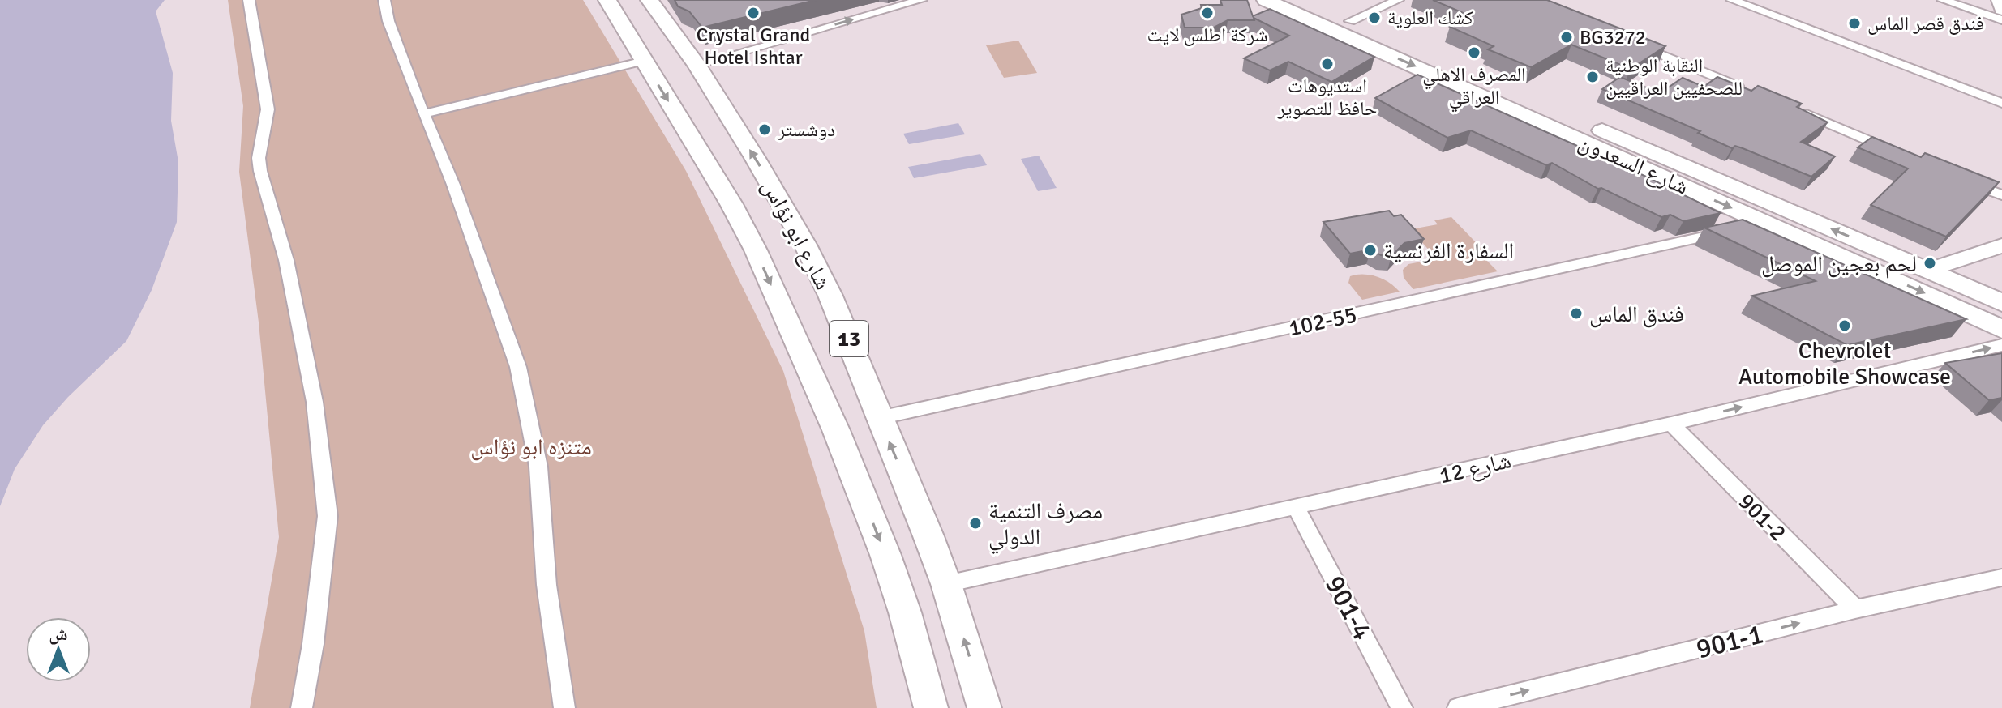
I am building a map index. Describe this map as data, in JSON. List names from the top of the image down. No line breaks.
{"streets":{"main road":["شارع السعدون","شارع ابو نؤاس","13"],"street":["102-55","شارع 12","901-2","901-4","901-1"]},"crossings":[["شارع السعدون","102-55"],["شارع ابو نؤاس","102-55"],["شارع ابو نؤاس","شارع 12"],["شارع 12","901-2"],["شارع 12","901-4"],["901-2","901-1"]],"one_way":["901-1"],"parks":["متنزه ابو نؤاس"],"places":["Crystal Grand Hotel Ishtar","شركة اطلس لايت","كشك العلوية","فندق قصر الماس","BG3272","المصرف الاهلي العراقي","استديوهات حافظ للتصوير","النقابة الوطنية للصحفيين العراقيين","دوشستر","السفارة الفرنسية","لحم بعجين الموصل","فندق الماس","Chevrolet Automobile Showcase","مصرف التنمية الدولي"],"north":"top"}
